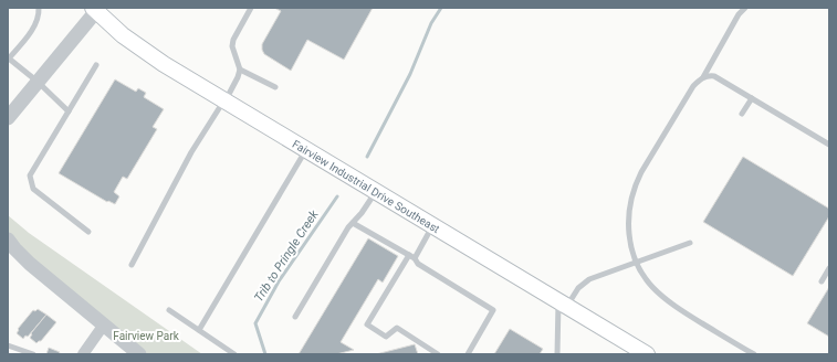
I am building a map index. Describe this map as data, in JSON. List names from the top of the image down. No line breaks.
{"streets":{"main road":["Fairview Industrial Drive Southeast"]},"water":["Trib to Pringle Creek"],"parks":["Fairview Park"]}
